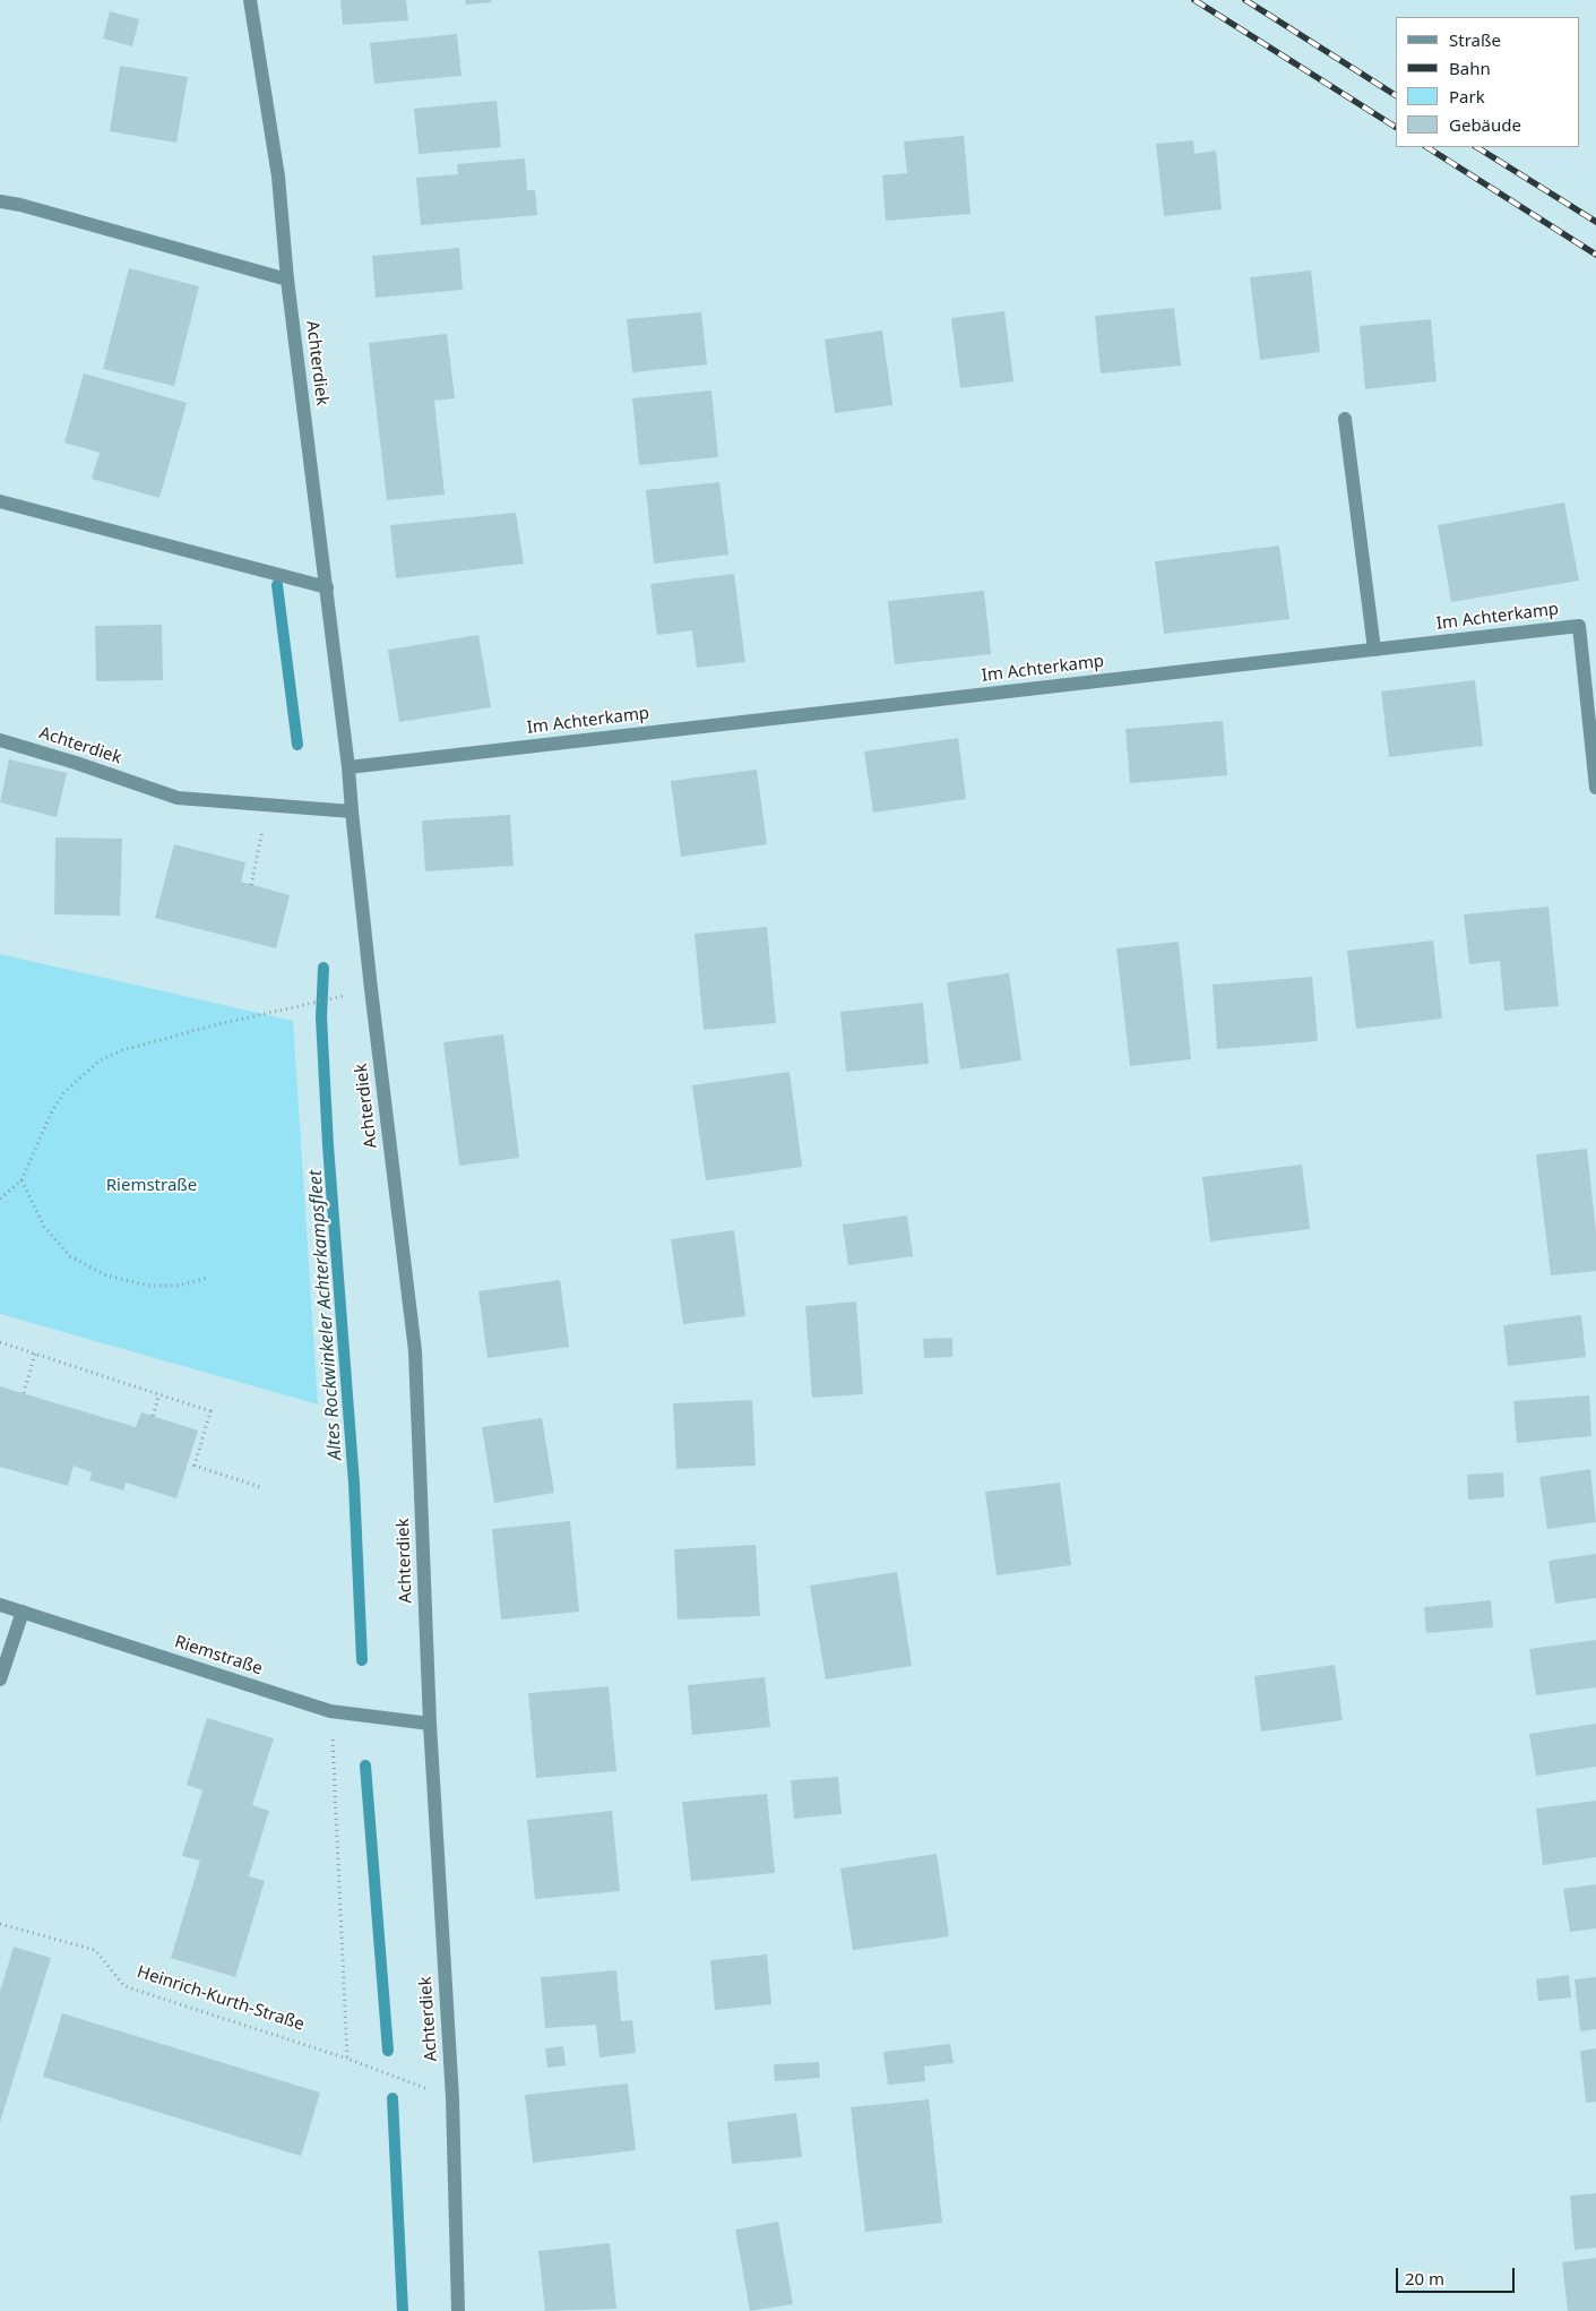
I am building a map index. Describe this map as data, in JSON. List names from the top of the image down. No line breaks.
{"streets":{"street":["Achterdiek","Im Achterkamp","Riemstraße"],"path":["Heinrich-Kurth-Straße"]},"crossings":[["Achterdiek","Im Achterkamp"],["Achterdiek","Riemstraße"],["Achterdiek","Heinrich-Kurth-Straße"]],"water":["Altes Rockwinkeler Achterkampsfleet"],"parks":["Riemstraße"],"legend":["Straße","Bahn","Park","Gebäude"],"scale_bar":"20 m"}
